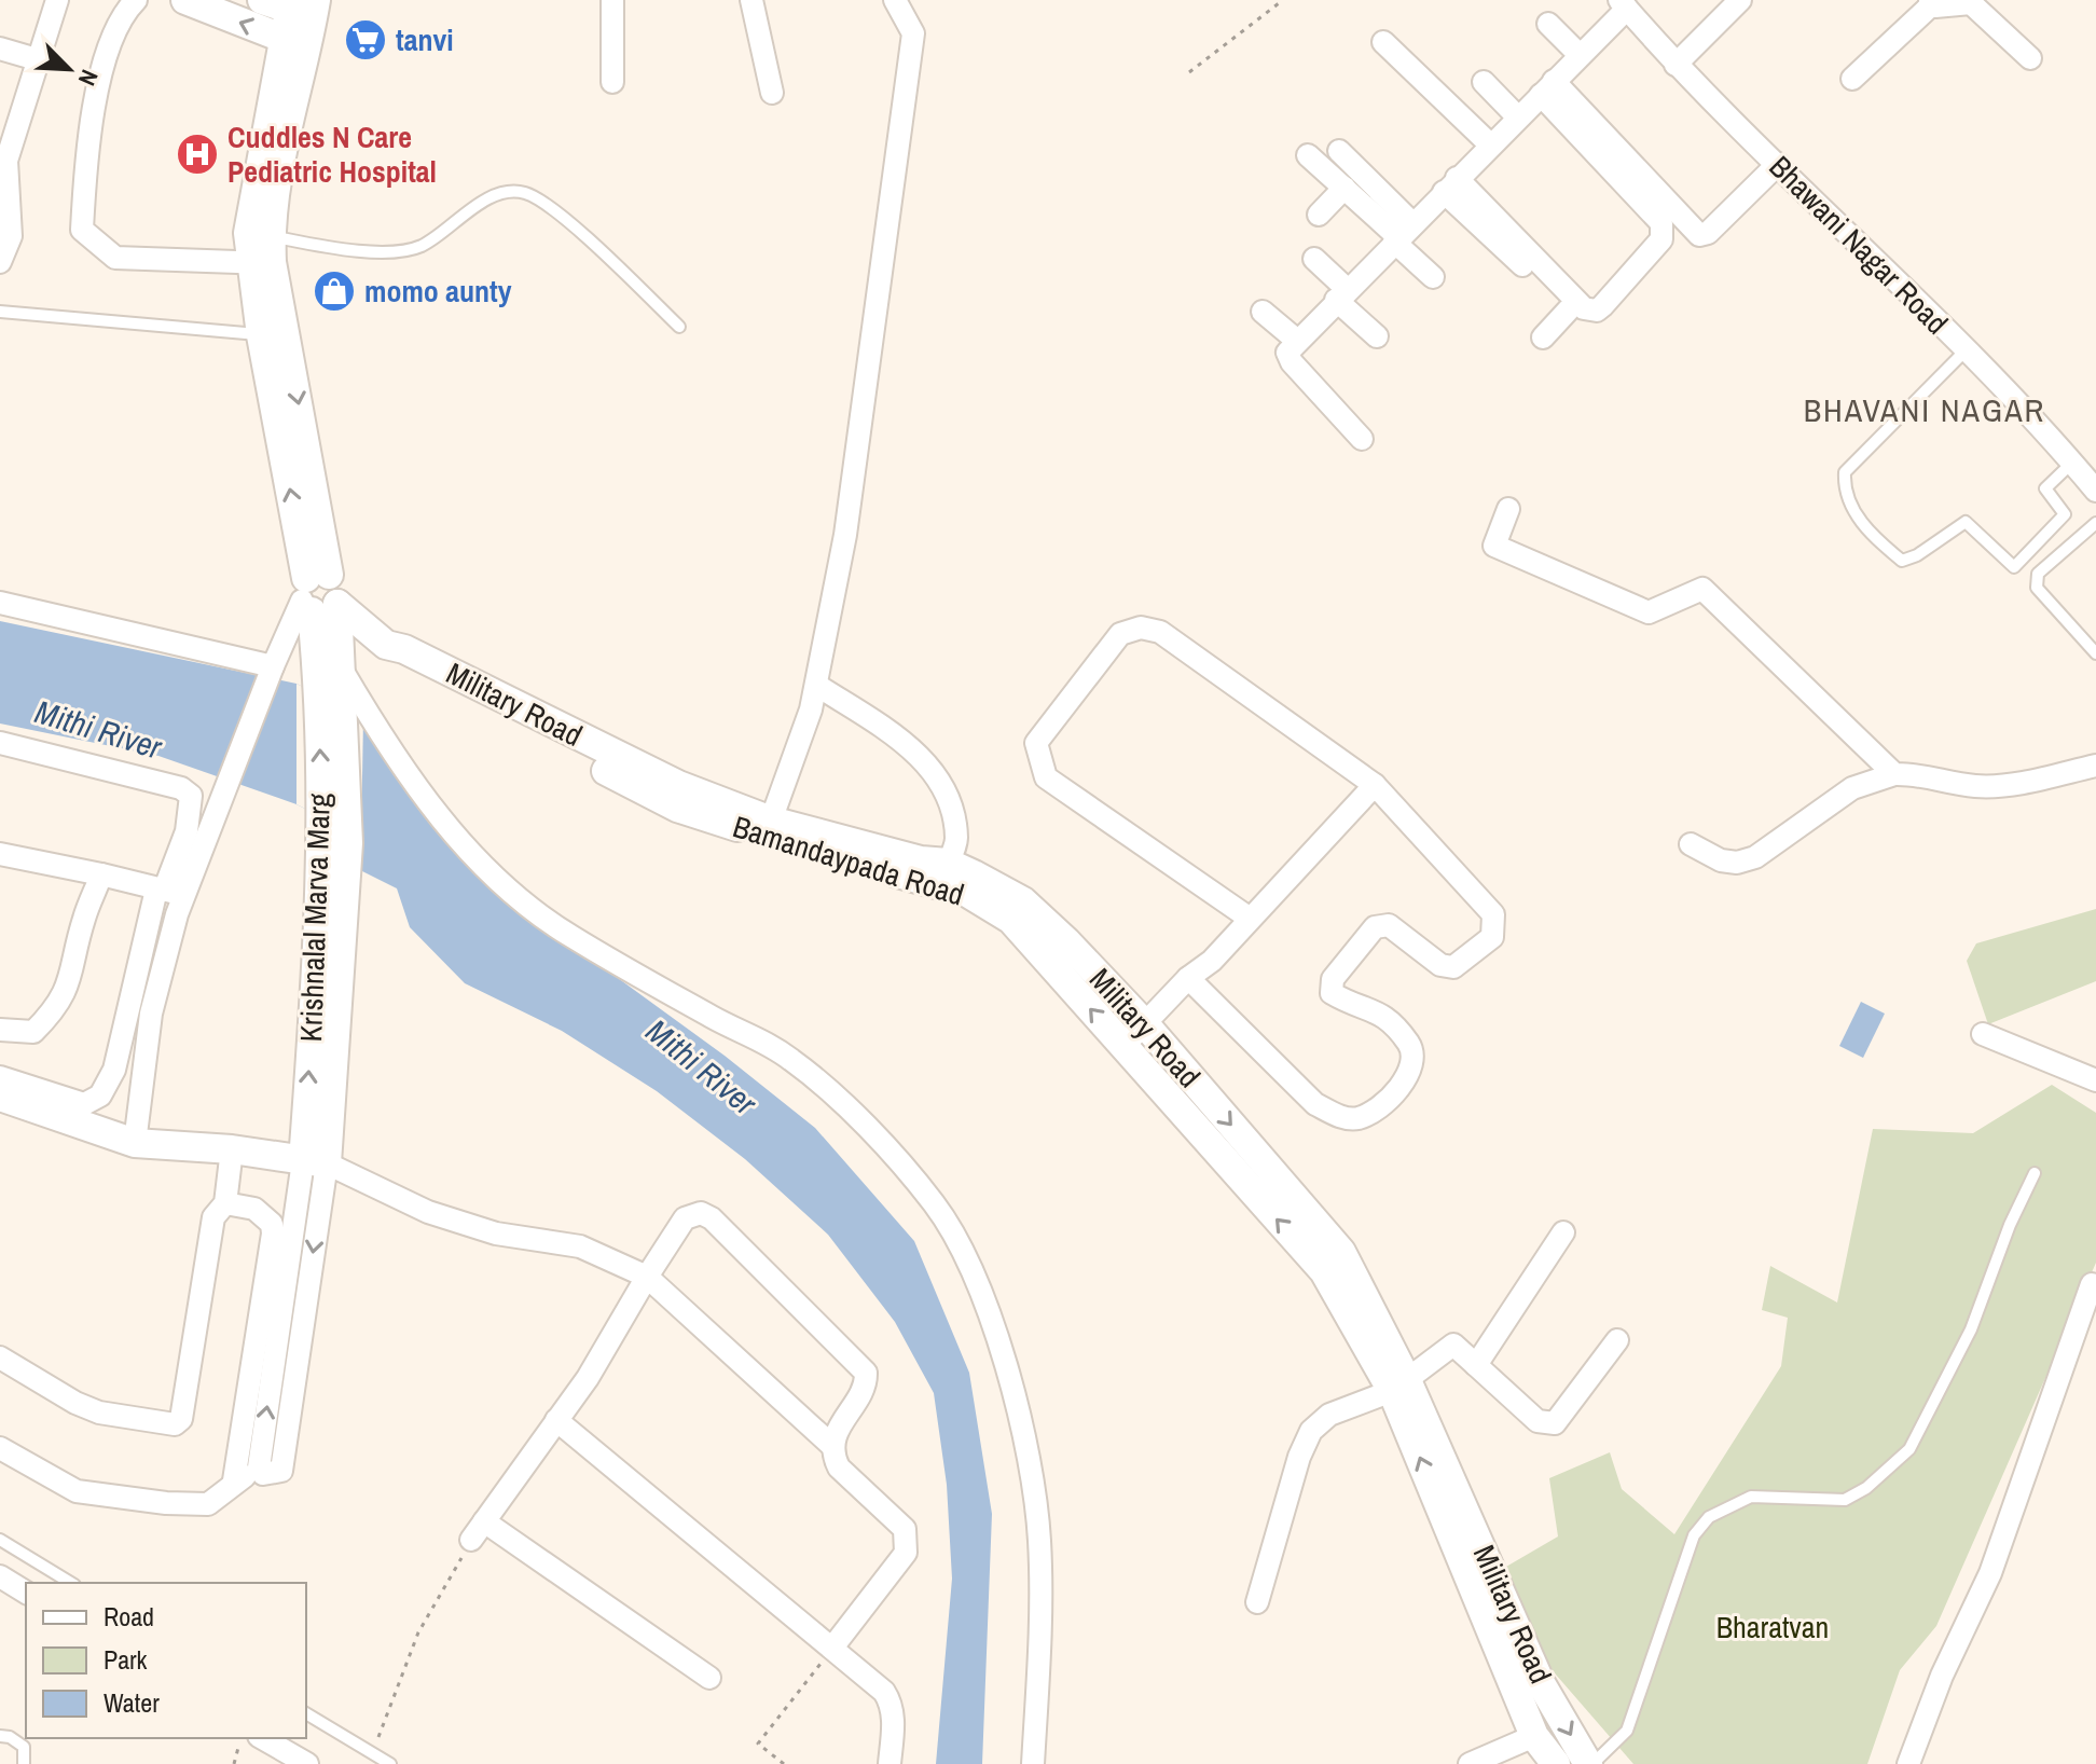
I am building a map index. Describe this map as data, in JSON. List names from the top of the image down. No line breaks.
{"streets":{"street":["Bhawani Nagar Road","Military Road","Bamandaypada Road","Krishnalal Marva Marg"]},"crossings":[["Military Road","Bamandaypada Road"]],"districts":["BHAVANI NAGAR"],"water":["Mithi River"],"parks":["Bharatvan"],"places":{"supermarket":["tanvi"],"hospital":["Cuddles N Care Pediatric Hospital"],"shop":["momo aunty"]},"legend":["Road","Park","Water"],"north":"bottom right"}
